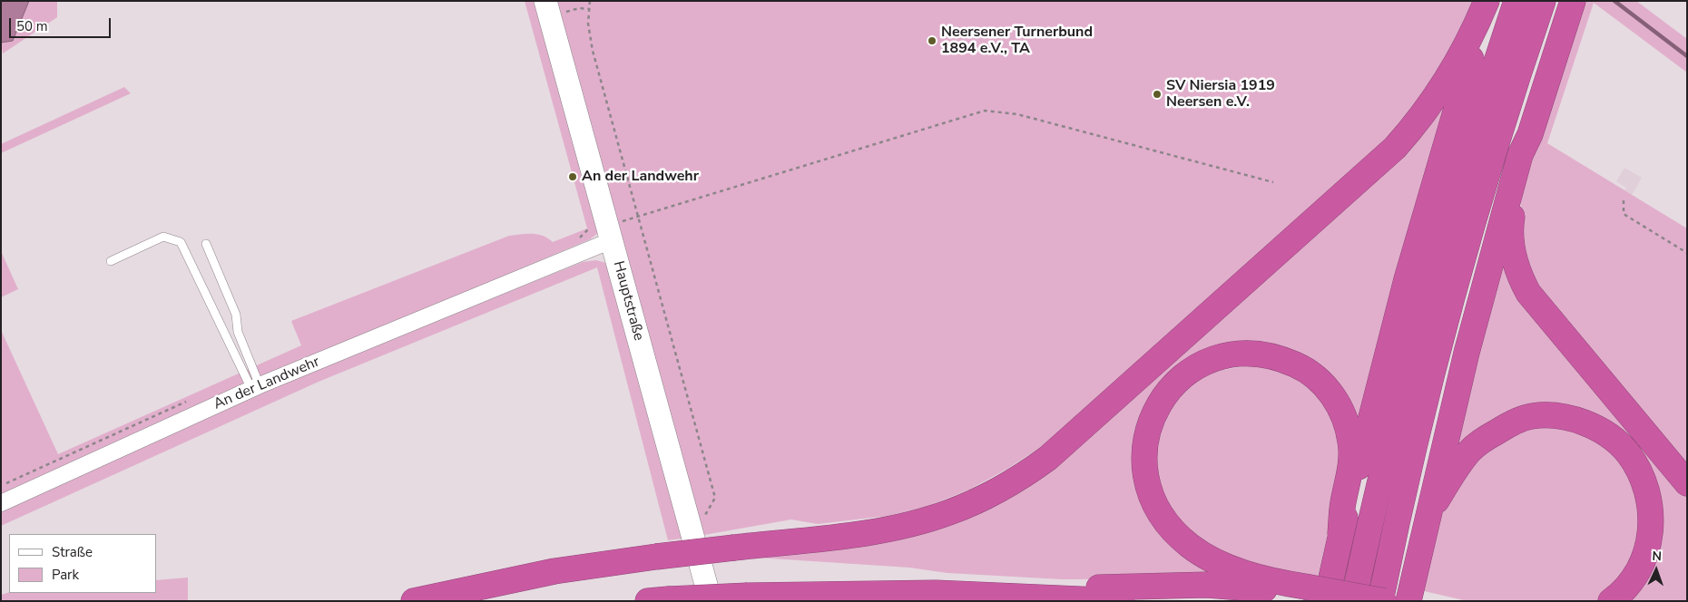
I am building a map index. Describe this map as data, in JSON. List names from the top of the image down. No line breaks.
{"streets":{"street":["Hauptstraße","An der Landwehr"]},"crossings":[["Hauptstraße","An der Landwehr"]],"places":["Neersener Turnerbund 1894 e.V., TA","SV Niersia 1919 Neersen e.V.","An der Landwehr"],"legend":["Straße","Park"],"scale_bar":"50 m","north":"top"}
